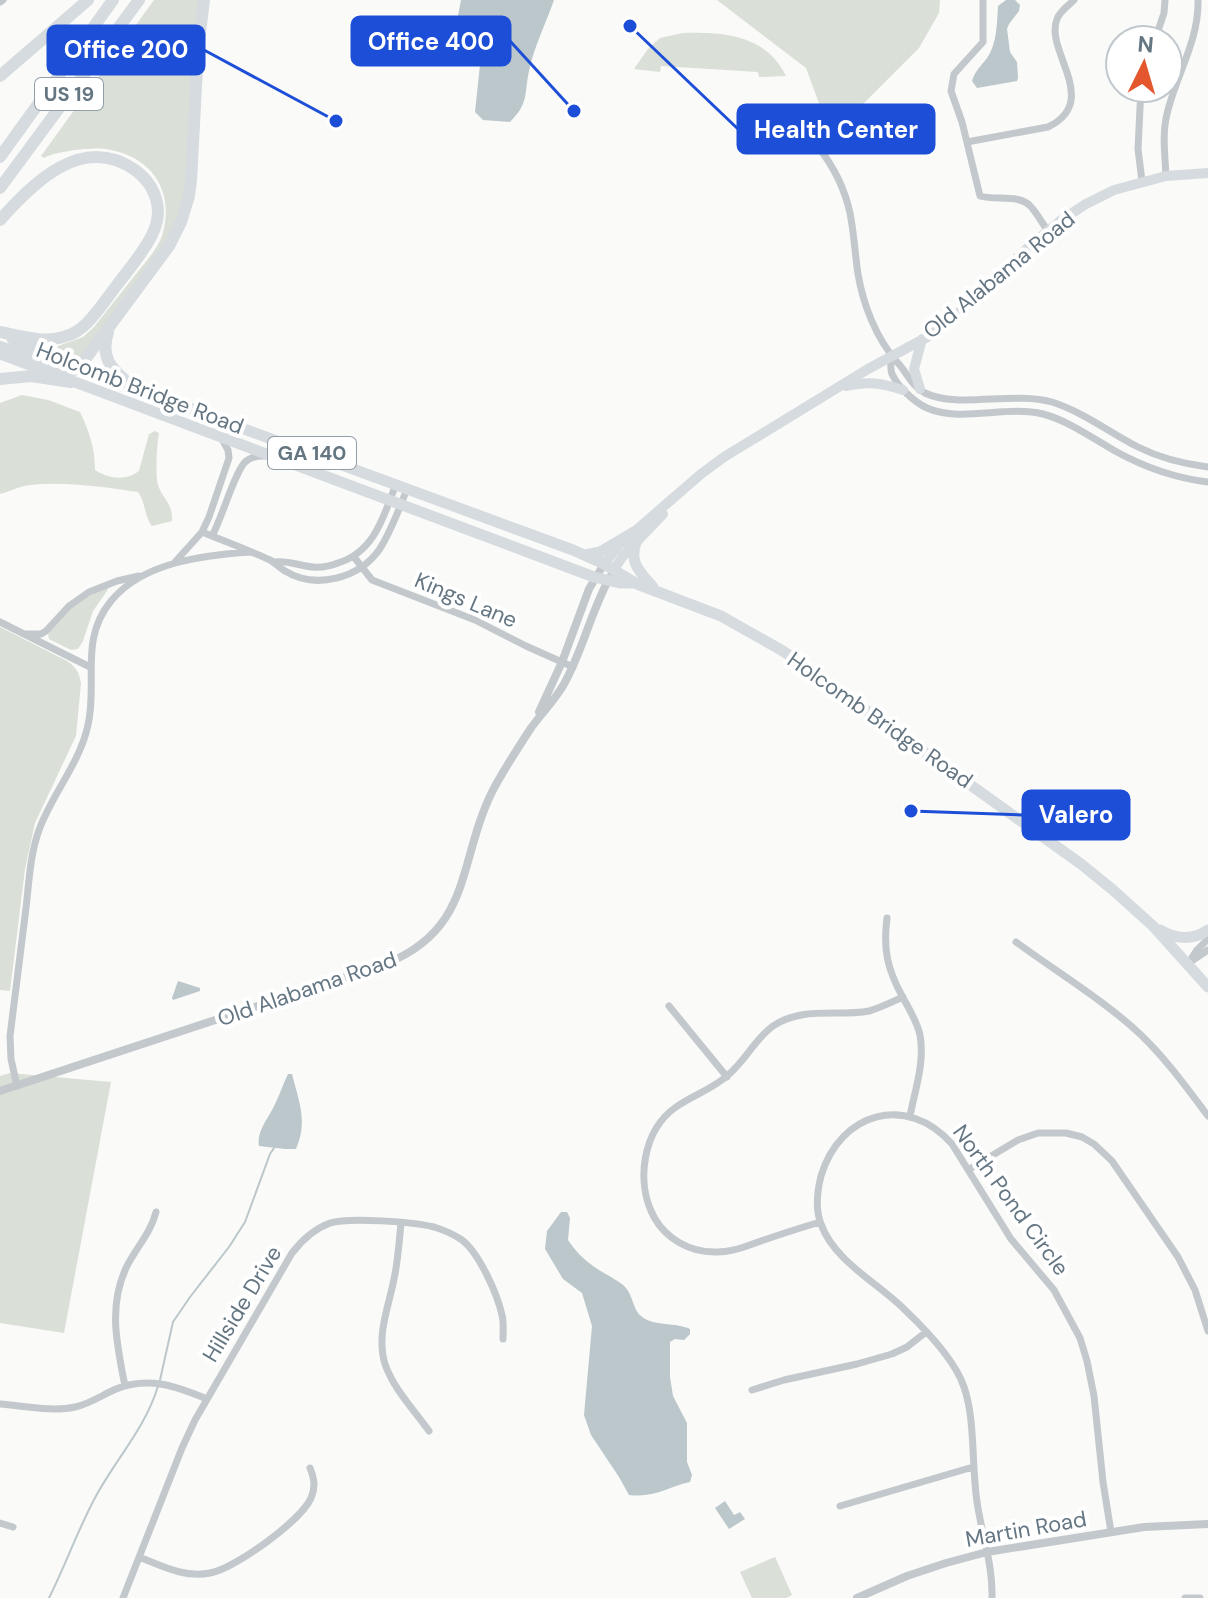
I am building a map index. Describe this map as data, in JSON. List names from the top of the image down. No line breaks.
{"streets":{"highway":["US 19"],"main road":["Old Alabama Road","Holcomb Bridge Road","GA 140"],"street":["Kings Lane","North Pond Circle","Hillside Drive","Martin Road"]},"crossings":[["Old Alabama Road","Holcomb Bridge Road"],["Old Alabama Road","Kings Lane"],["North Pond Circle","Martin Road"]],"places":["Health Center","Office 400","Office 200","Valero"],"north":"top"}
